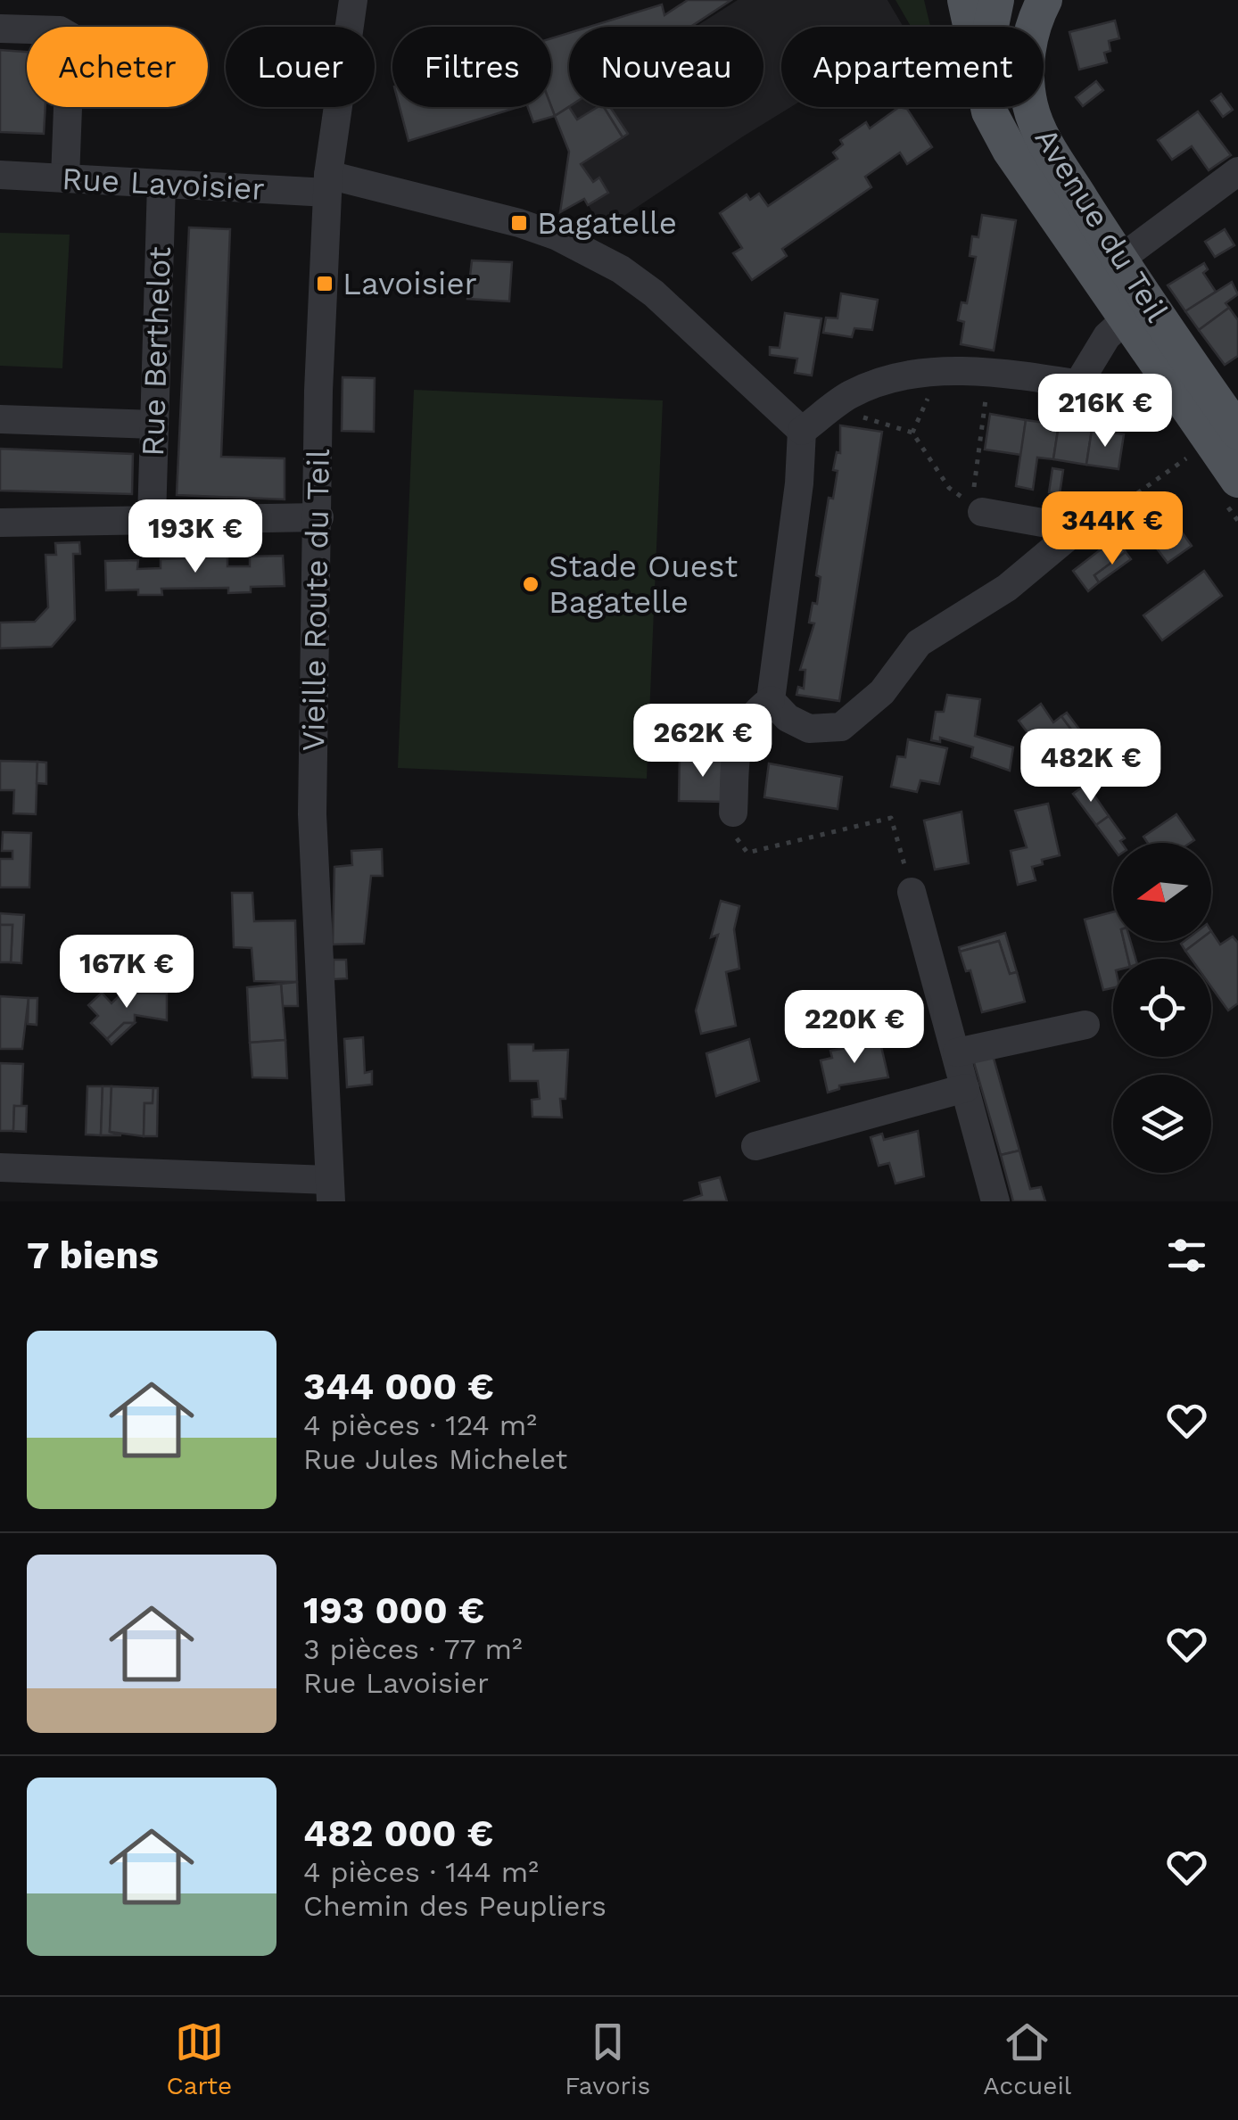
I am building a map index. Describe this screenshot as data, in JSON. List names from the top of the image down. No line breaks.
{"streets":{"main road":["Avenue du Teil"],"street":["Rue Lavoisier","Rue Berthelot","Vieille Route du Teil"]},"crossings":[["Rue Lavoisier","Rue Berthelot"],["Rue Lavoisier","Vieille Route du Teil"]],"places":{"transit":["Bagatelle","Lavoisier"],"other":["Stade Ouest Bagatelle"]},"north":"left","page":{"chip":["Acheter","Louer","Filtres","Nouveau","Appartement"],"price":["216K €","344K €","193K €","262K €","482K €","167K €","220K €"],"heading":"7 biens","list":[{"name":"344 000 €","note":"4 pièces · 124 m² · Rue Jules Michelet"},{"name":"193 000 €","note":"3 pièces · 77 m² · Rue Lavoisier"},{"name":"482 000 €","note":"4 pièces · 144 m² · Chemin des Peupliers"}],"tabs":["Carte","Favoris","Accueil"]}}
